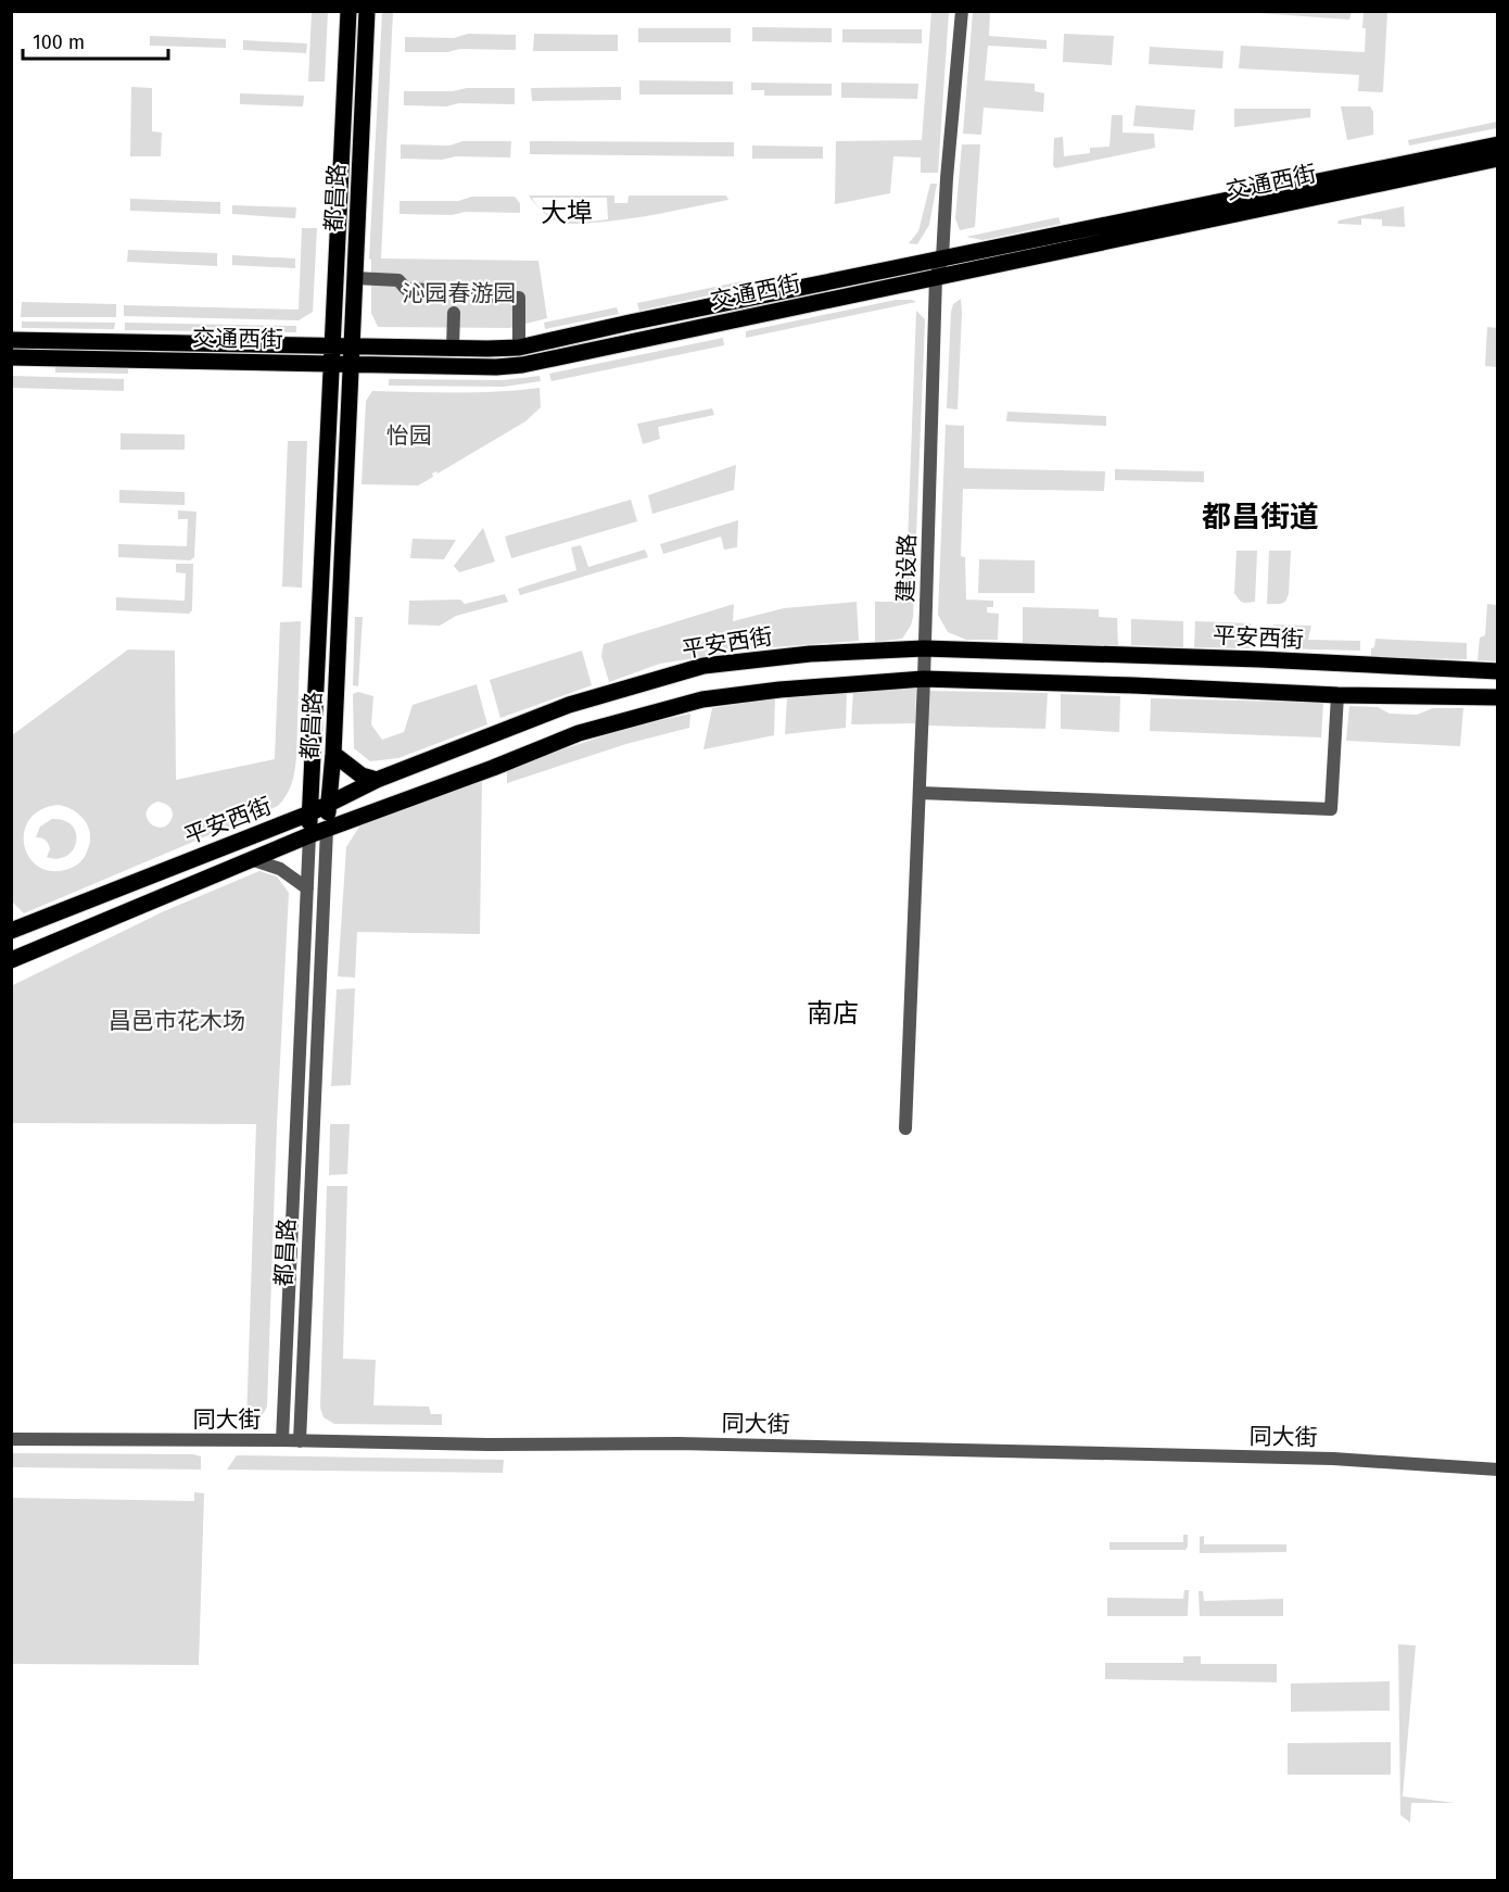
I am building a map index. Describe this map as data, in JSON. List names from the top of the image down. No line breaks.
{"streets":{"main road":["交通西街","都昌路","平安西街"],"street":["建设路","同大街"]},"crossings":[["交通西街","都昌路"],["交通西街","建设路"],["都昌路","平安西街"],["都昌路","同大街"],["建设路","平安西街"]],"districts":["大埠","都昌街道","南店"],"parks":["沁园春游园","怡园","昌邑市花木场"],"scale_bar":"100 m"}
